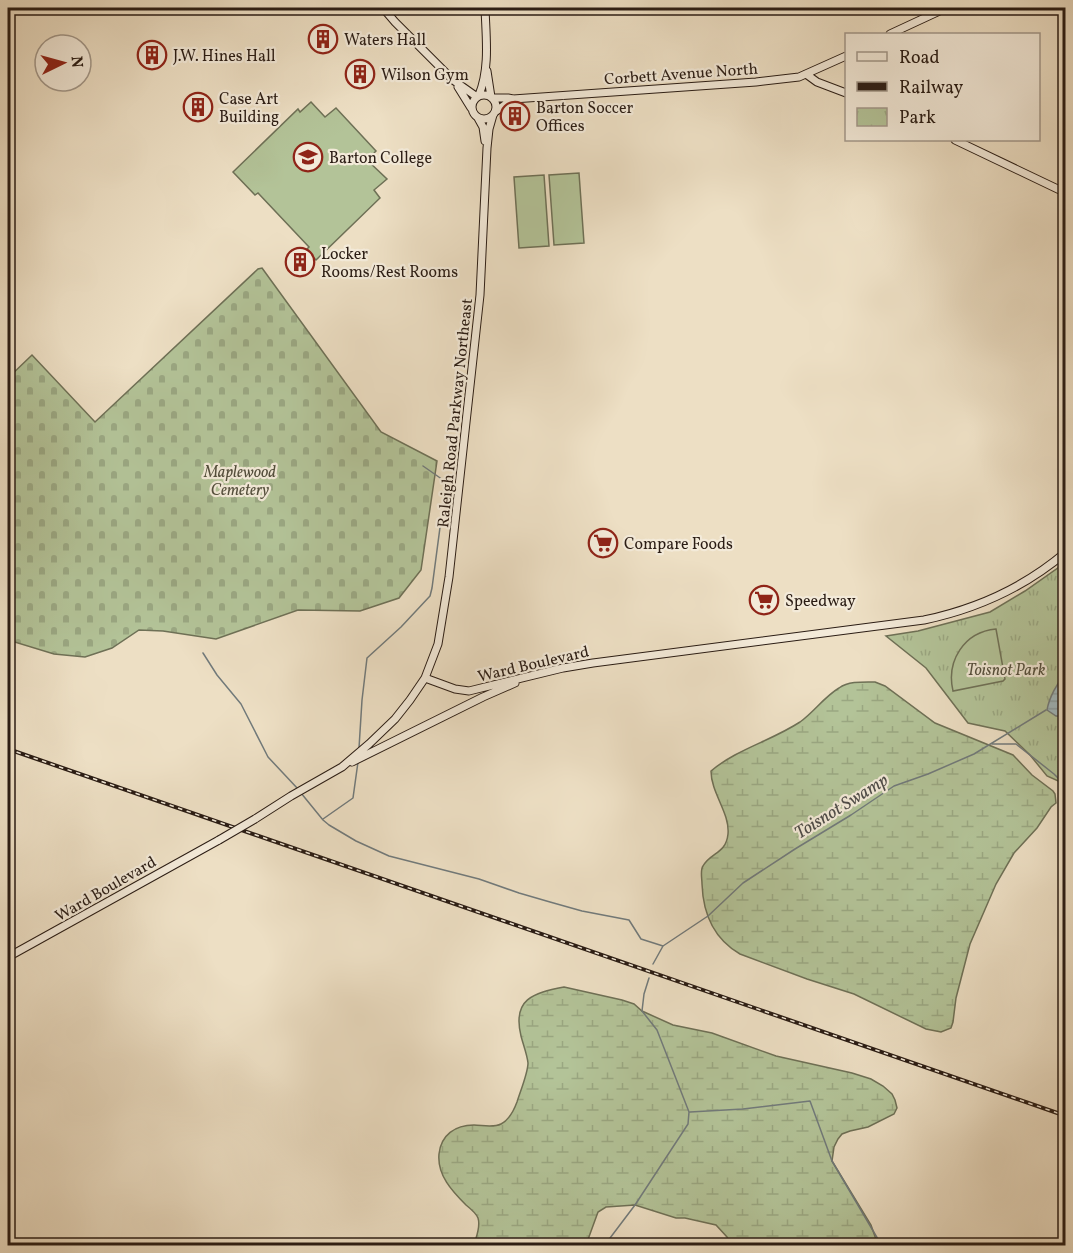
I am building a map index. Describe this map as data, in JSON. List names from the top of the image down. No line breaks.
{"streets":{"street":["Corbett Avenue North","Raleigh Road Parkway Northeast","Ward Boulevard"]},"crossings":[["Corbett Avenue North","Raleigh Road Parkway Northeast"],["Raleigh Road Parkway Northeast","Ward Boulevard"]],"water":["Toisnot Swamp"],"parks":["Maplewood Cemetery","Toisnot Park"],"places":{"building":["Waters Hall","J.W. Hines Hall","Wilson Gym","Case Art Building","Barton Soccer Offices","Locker Rooms/Rest Rooms"],"school or university":["Barton College"],"supermarket":["Compare Foods","Speedway"]},"legend":["Road","Railway","Park"],"north":"right"}
